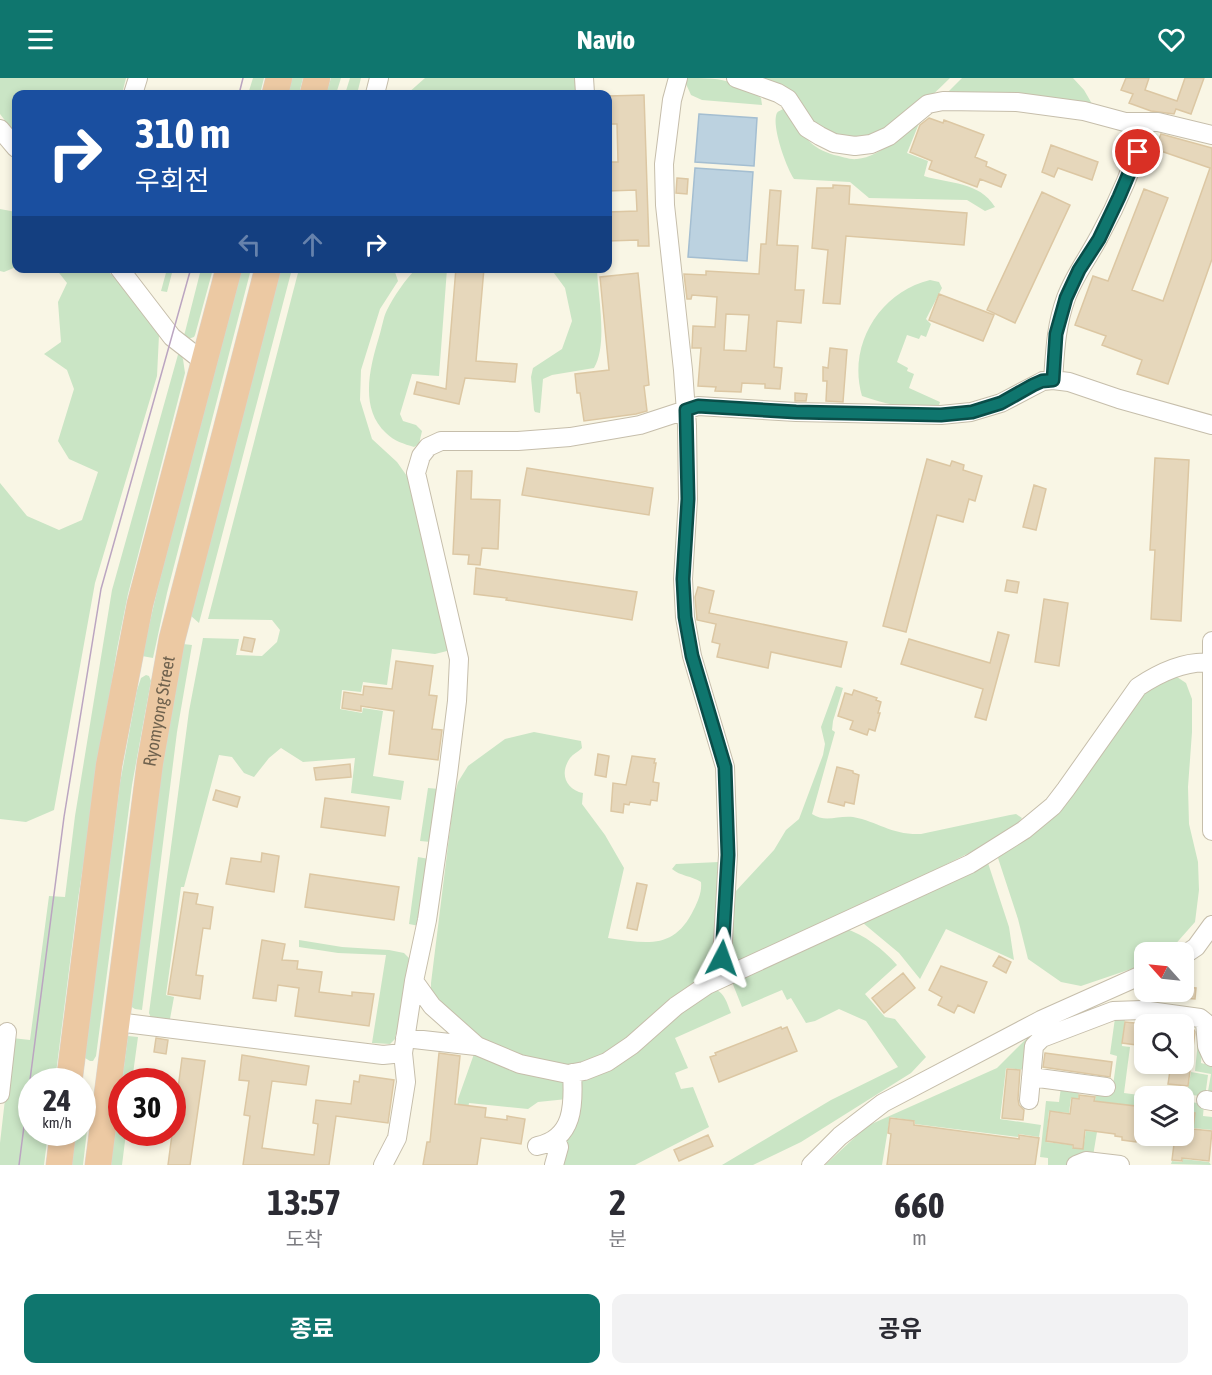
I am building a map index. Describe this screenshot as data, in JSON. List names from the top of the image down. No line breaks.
{"streets":{"highway":["Ryomyong Street"]},"north":"top left","page":{"header":"Navio","turn":["310 m","우회전"],"speed":"24 km/h","limit":"30","eta":["13:57","도착","2","분","660","m"],"buttons":["종료","공유"]}}
